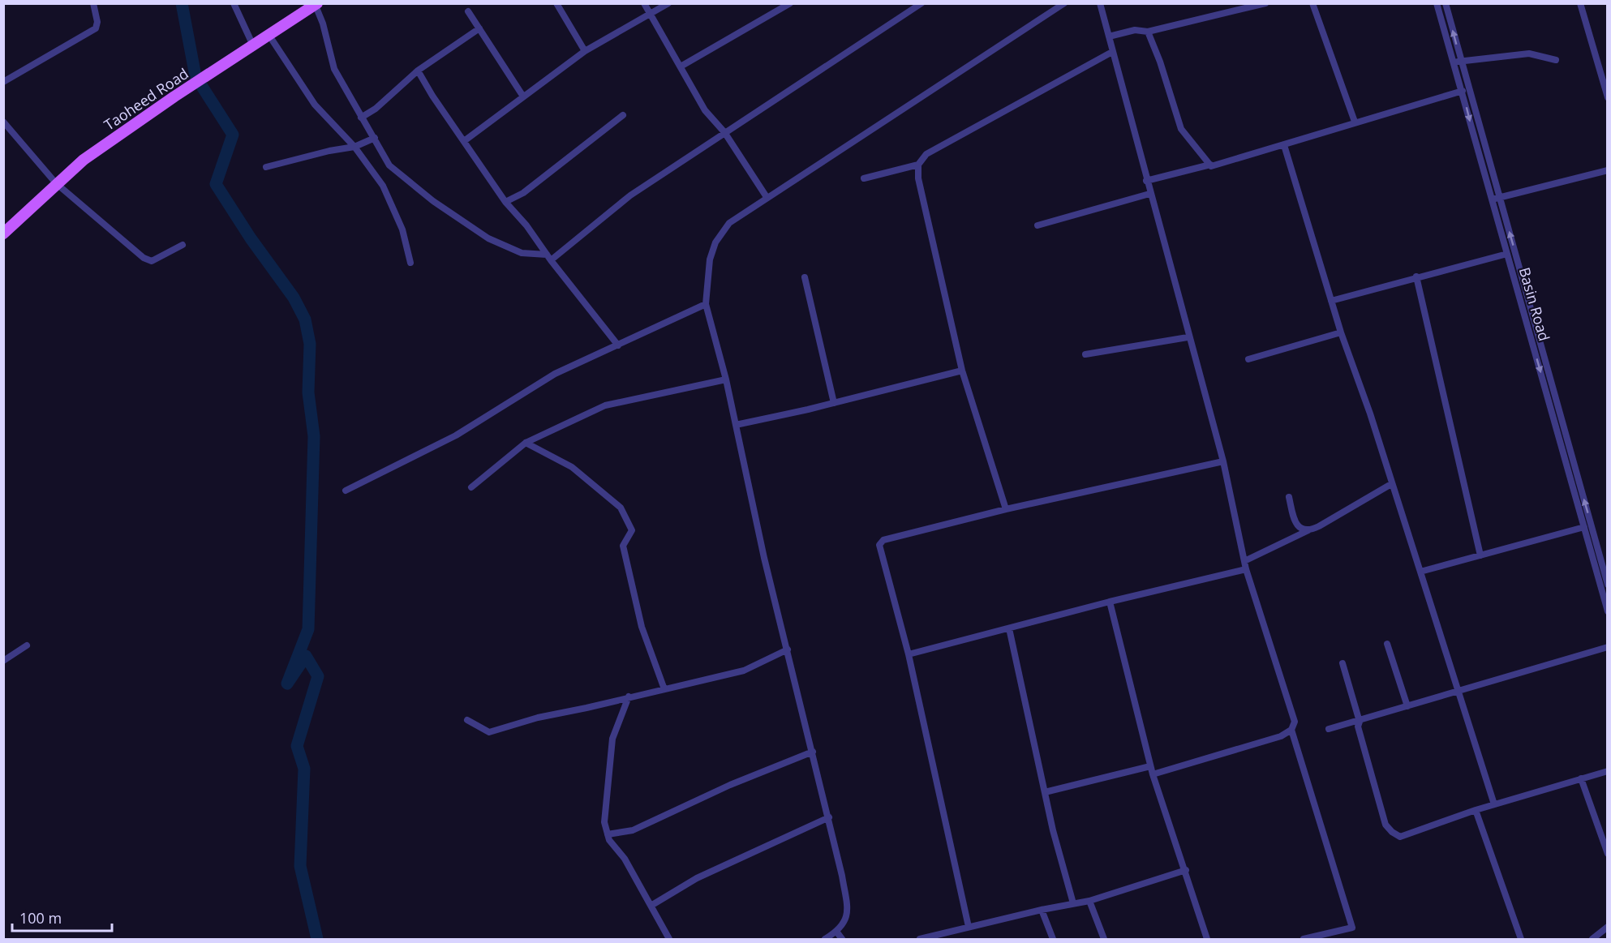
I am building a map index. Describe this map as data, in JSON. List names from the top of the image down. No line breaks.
{"streets":{"main road":["Taoheed Road"],"street":["Basin Road"]},"scale_bar":"100 m"}
